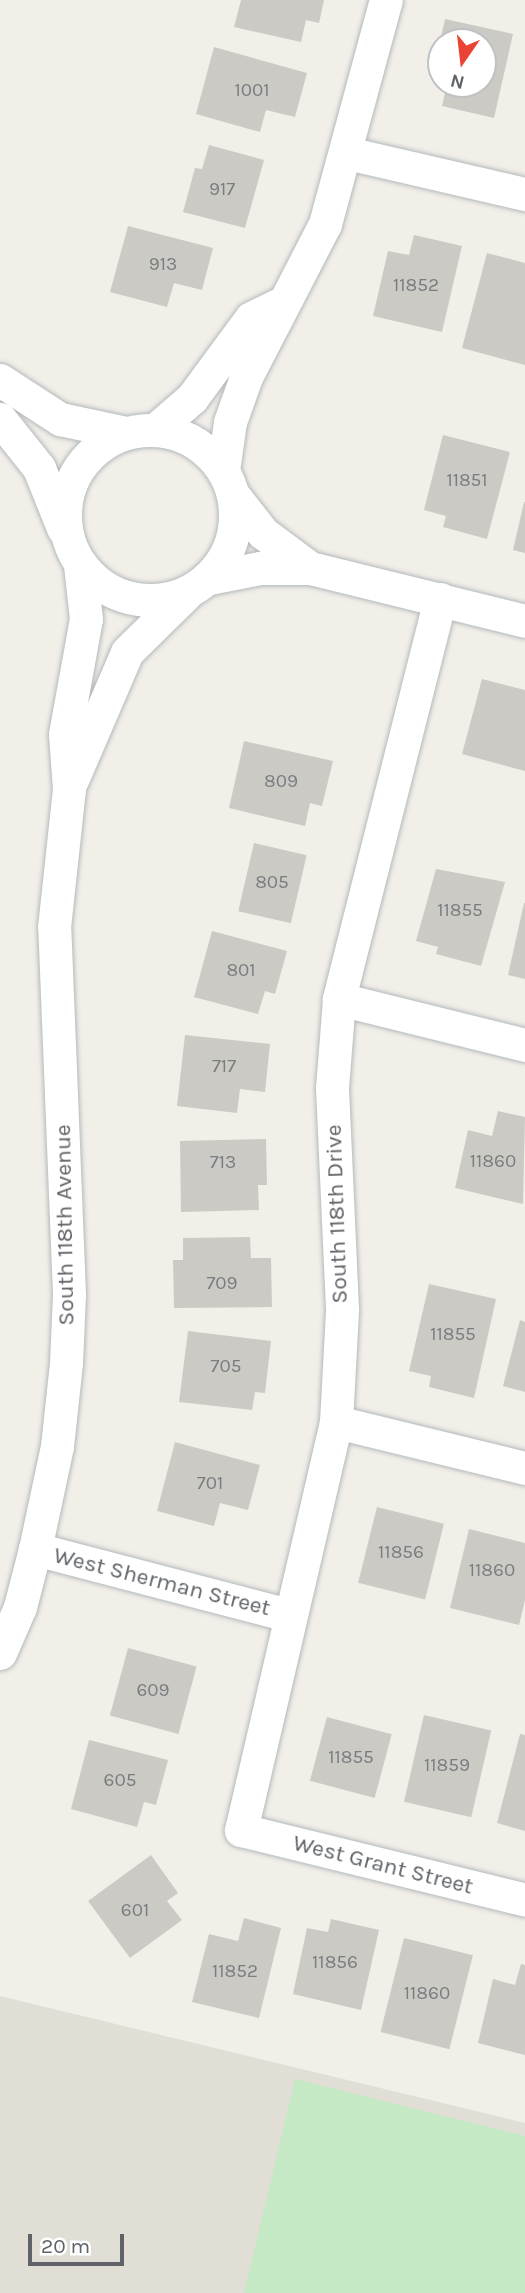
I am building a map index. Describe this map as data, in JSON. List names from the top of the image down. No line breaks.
{"streets":{"street":["South 118th Drive","South 118th Avenue","West Sherman Street","West Grant Street"]},"crossings":[["South 118th Drive","West Sherman Street"],["South 118th Drive","West Grant Street"],["South 118th Avenue","West Sherman Street"]],"house_numbers":["1001","917","913","11852","11851","809","805","11855","801","717","11860","713","709","11855","705","701","11856","11860","609","11855","11859","605","601","11856","11852","11860"],"scale_bar":"20 m","north":"bottom"}
